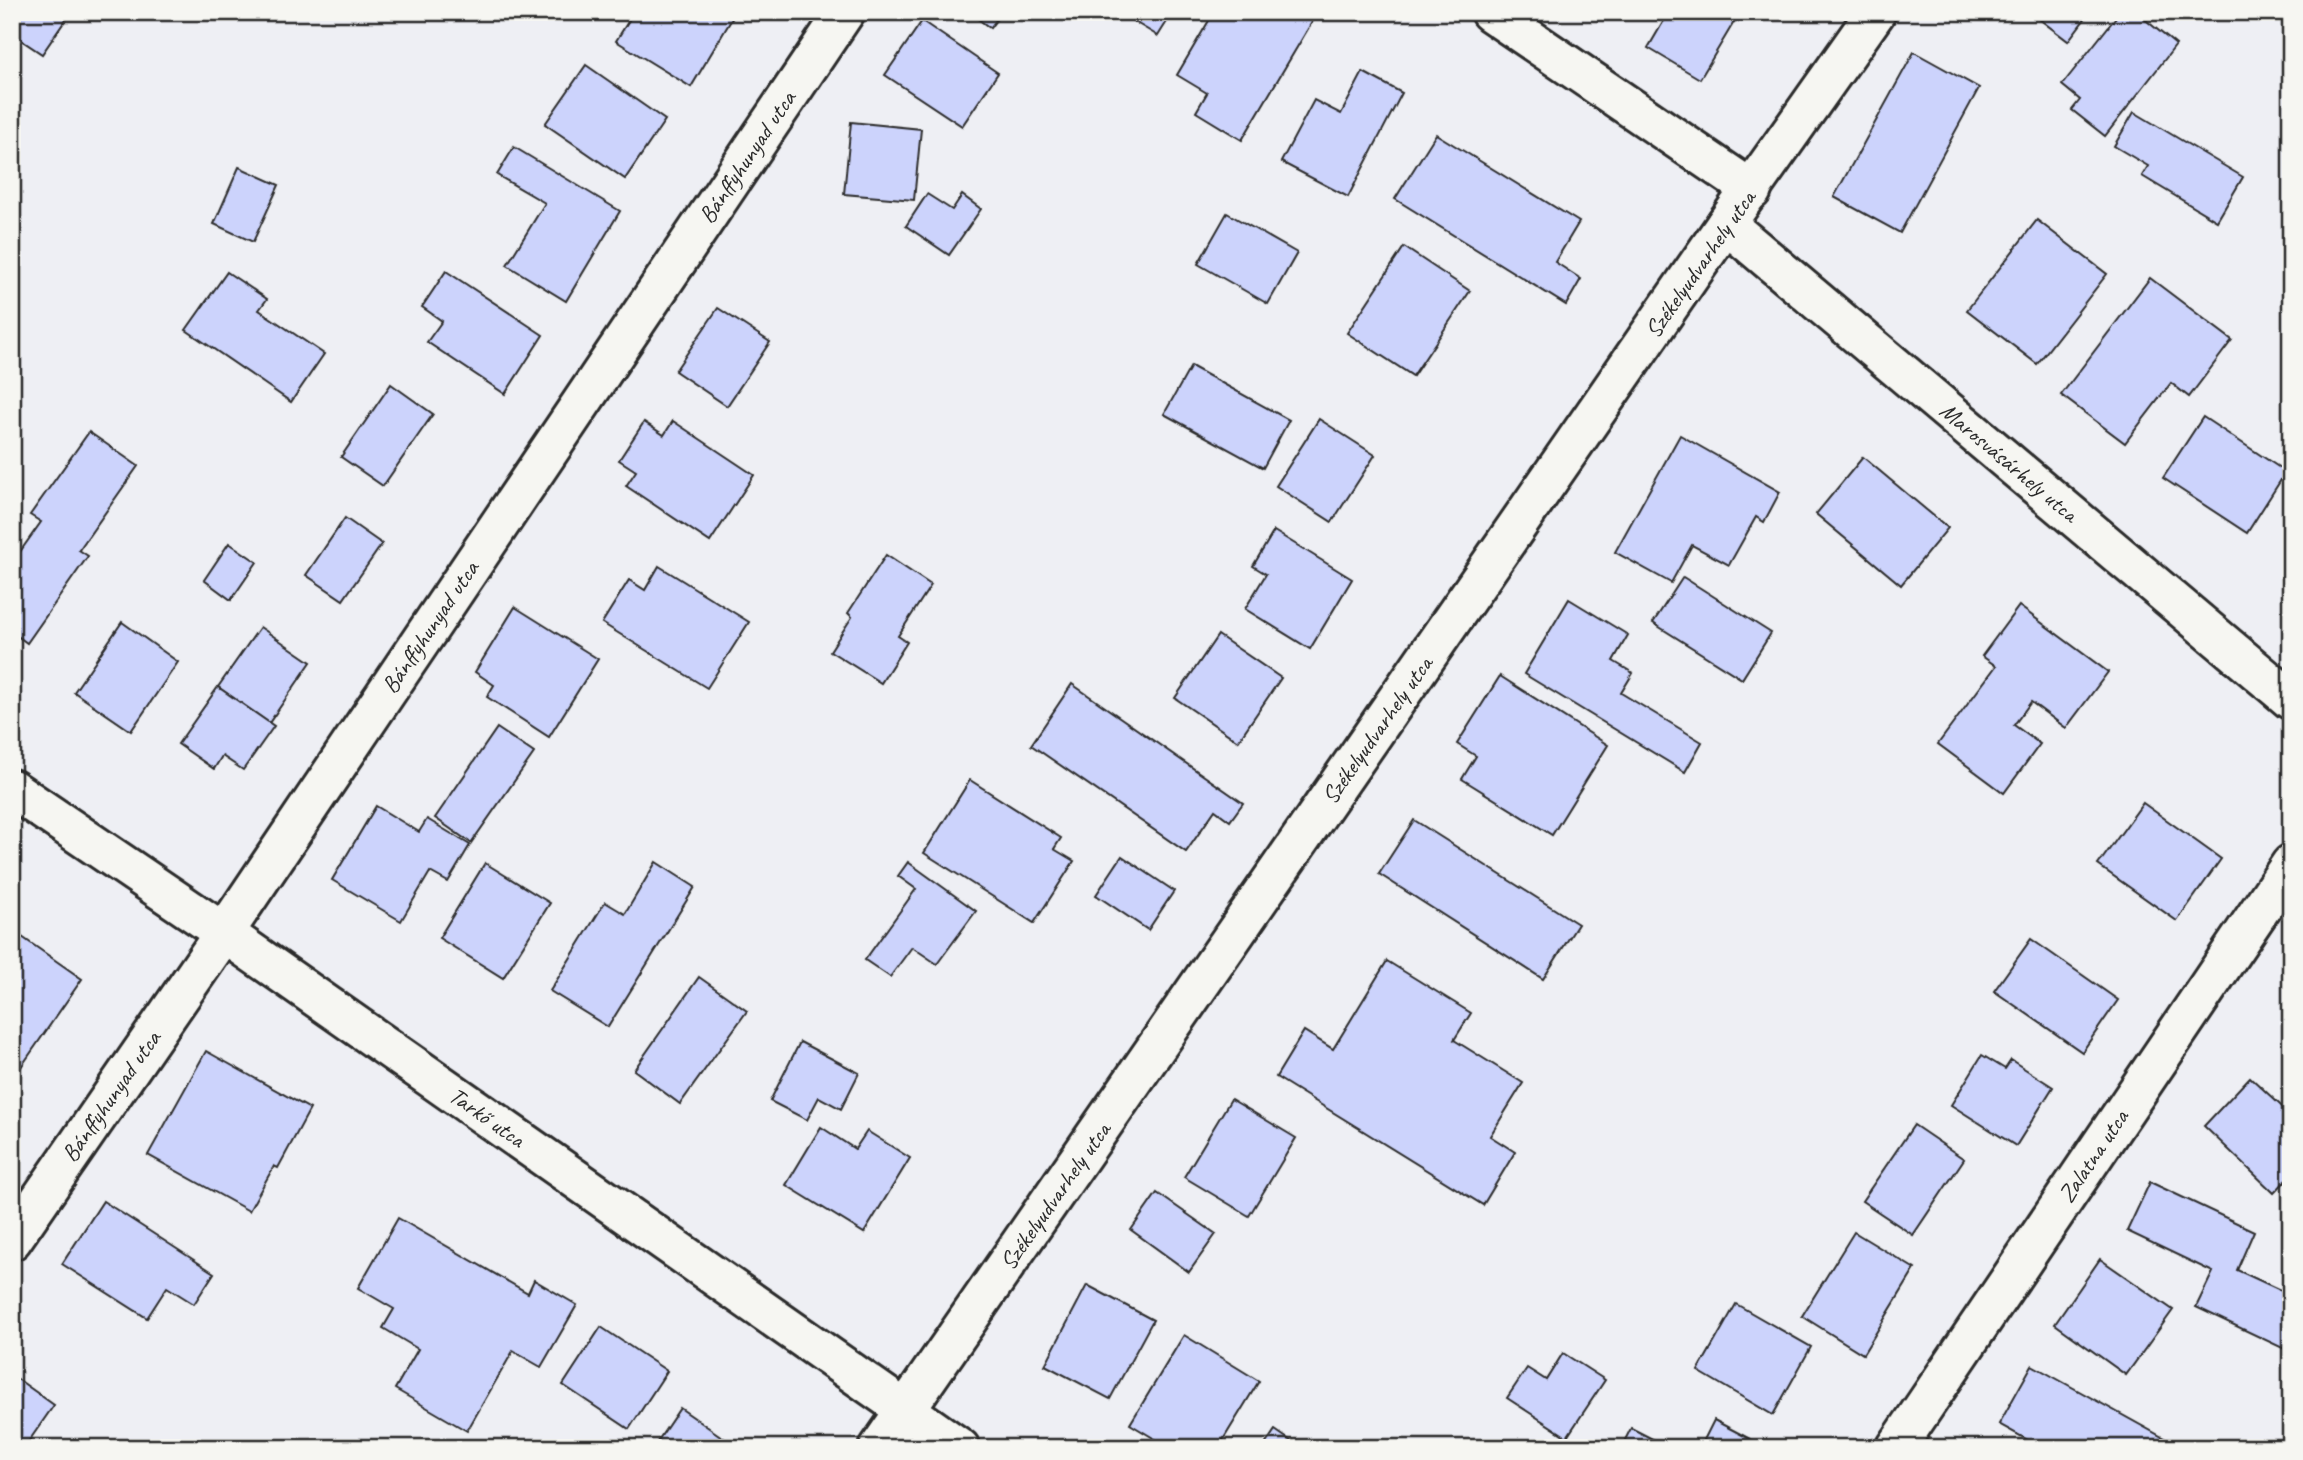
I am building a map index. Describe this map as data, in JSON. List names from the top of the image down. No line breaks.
{"streets":{"street":["Bánffyhunyad utca","Székelyudvarhely utca","Marosvásárhely utca","Tarkő utca","Zalatna utca"]},"crossings":[["Bánffyhunyad utca","Tarkő utca"],["Székelyudvarhely utca","Marosvásárhely utca"],["Székelyudvarhely utca","Tarkő utca"]]}
